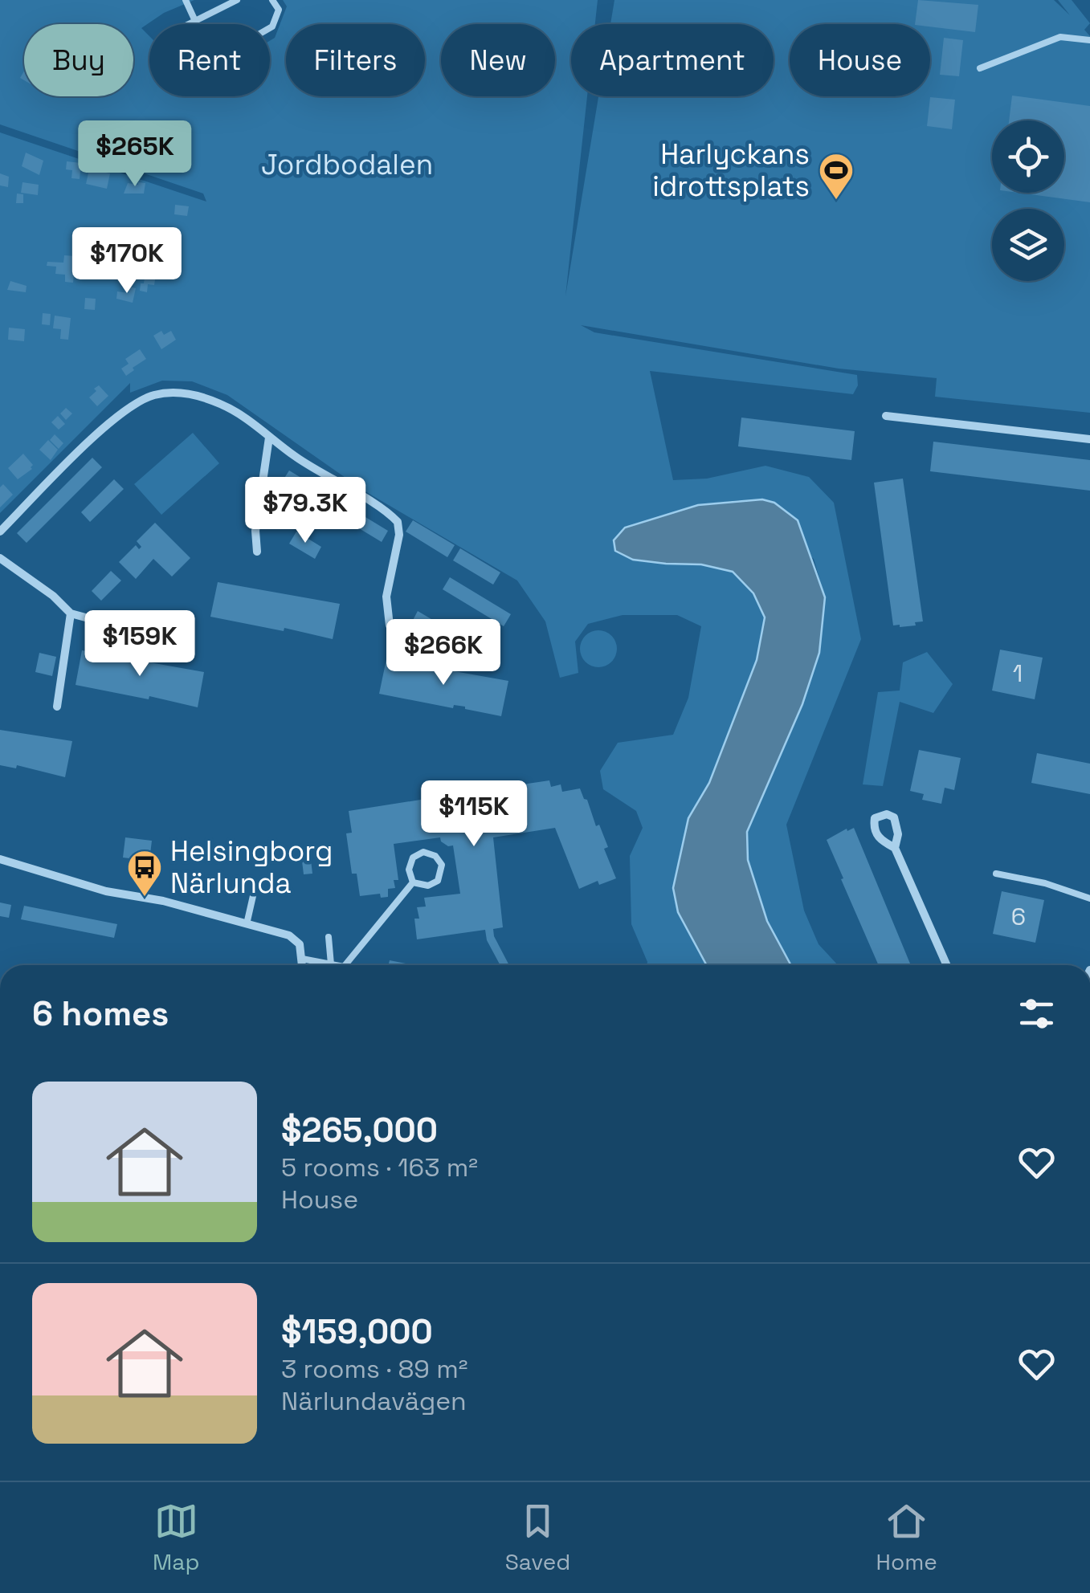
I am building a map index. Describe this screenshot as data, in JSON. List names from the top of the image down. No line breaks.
{"parks":["Jordbodalen"],"places":{"sports":["Harlyckans idrottsplats"],"bus stop":["Helsingborg Närlunda"]},"house_numbers":["1","6"],"page":{"chip":["Buy","Rent","Filters","New","Apartment","House"],"price":["$265K","$170K","$79.3K","$159K","$266K","$115K"],"heading":"6 homes","list":[{"name":"$265,000","note":"5 rooms · 163 m² · House"},{"name":"$159,000","note":"3 rooms · 89 m² · Närlundavägen"}],"tabs":["Map","Saved","Home"]}}
